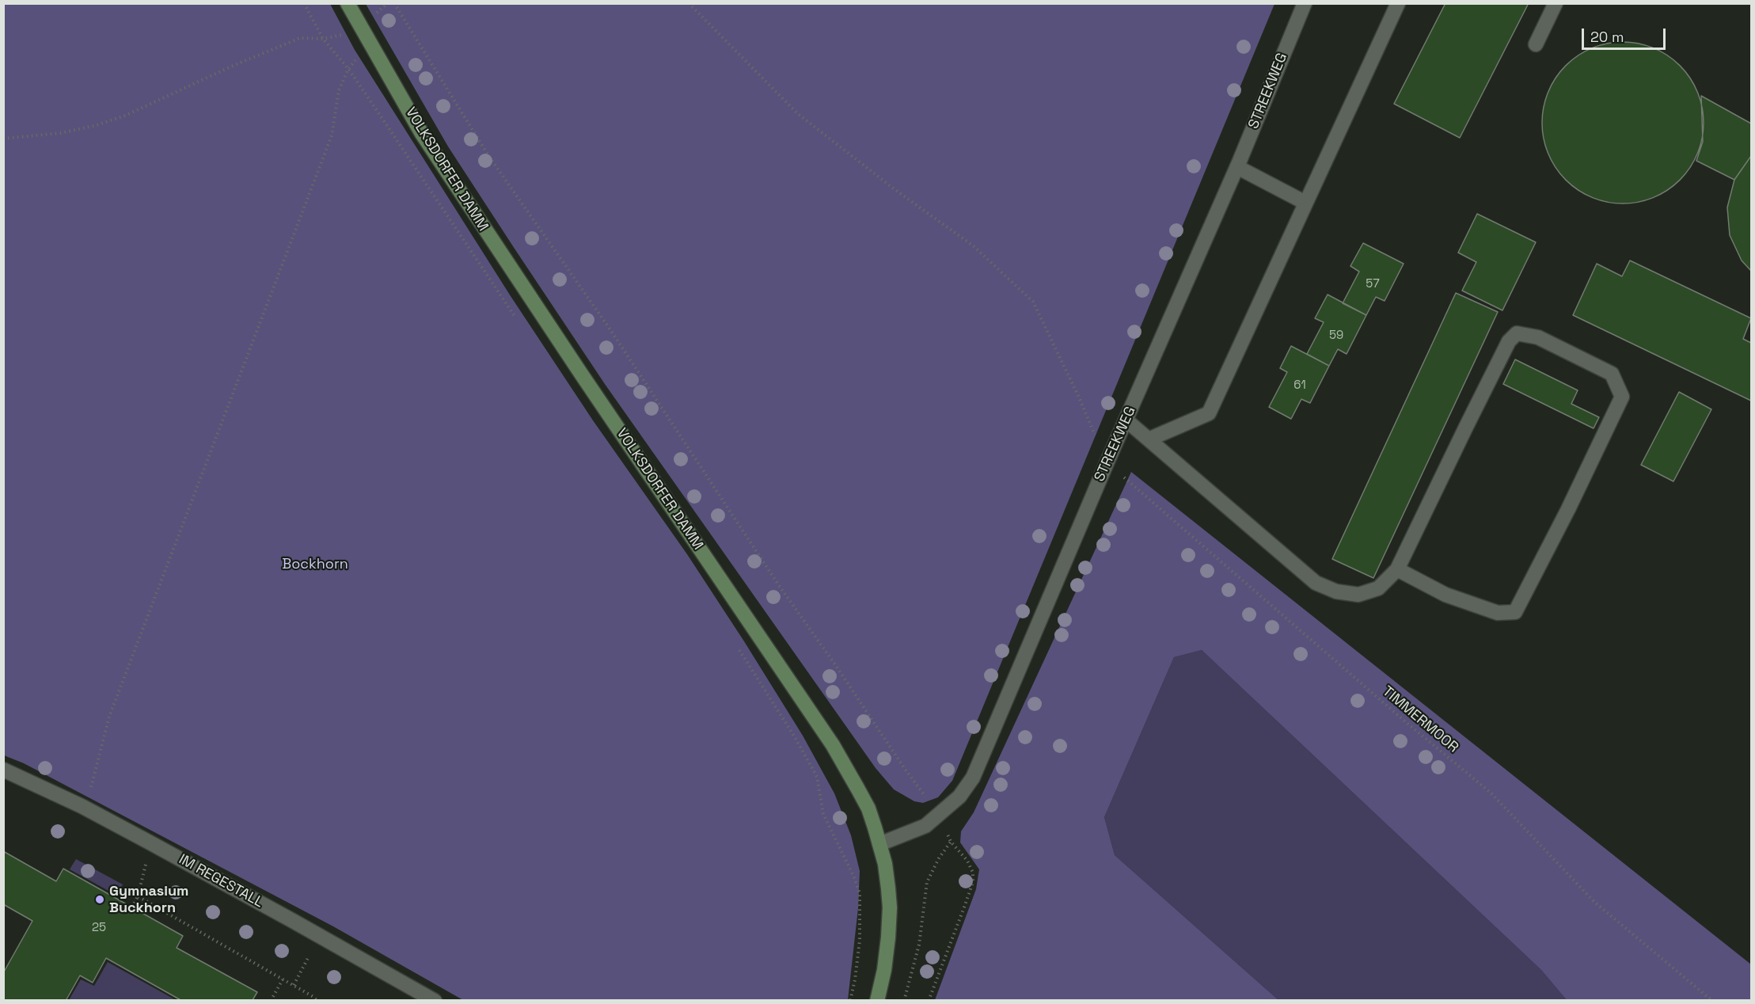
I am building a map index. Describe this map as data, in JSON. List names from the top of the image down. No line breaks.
{"streets":{"main road":["VOLKSDORFER DAMM"],"street":["STREEKWEG","IM REGESTALL"],"path":["TIMMERMOOR"]},"crossings":[["STREEKWEG","VOLKSDORFER DAMM"],["STREEKWEG","TIMMERMOOR"]],"parks":["Bockhorn"],"places":["Gymnasium Buckhorn"],"house_numbers":["57","59","61","25"],"scale_bar":"20 m"}
